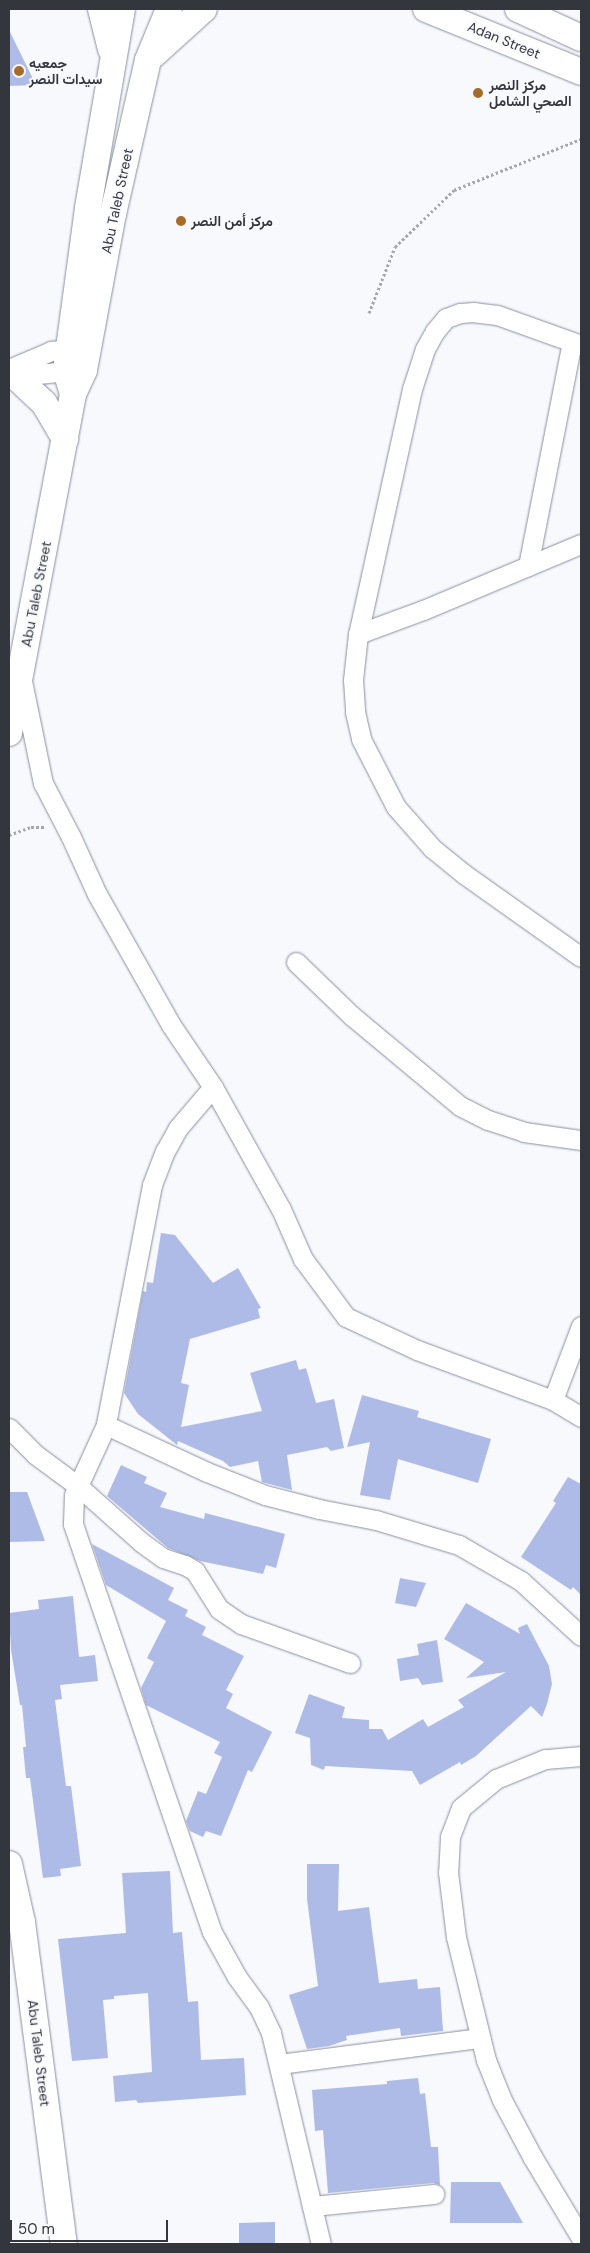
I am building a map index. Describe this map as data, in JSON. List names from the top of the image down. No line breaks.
{"streets":{"street":["Adan Street","Abu Taleb Street"]},"places":["جمعيه سيدات النصر","مركز النصر الصحي الشامل","مركز أمن النصر"],"scale_bar":"50 m"}
